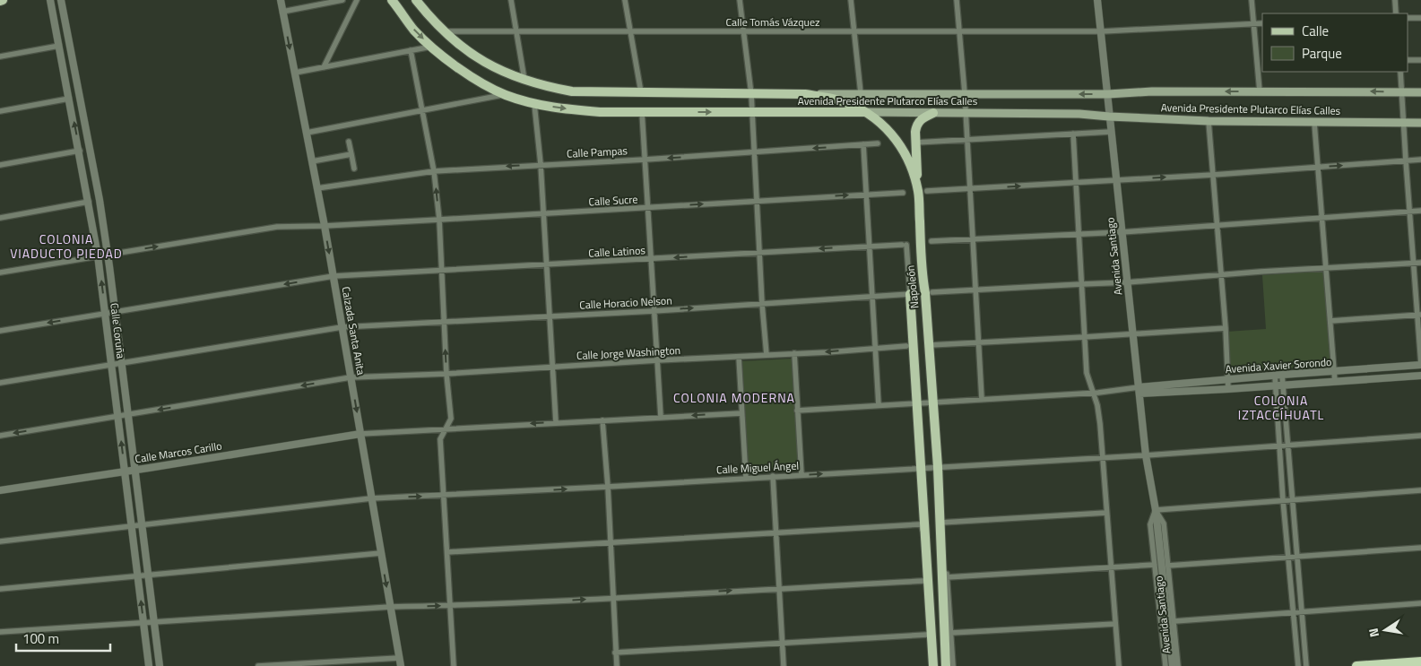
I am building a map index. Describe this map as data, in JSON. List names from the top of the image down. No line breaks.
{"streets":{"main road":["Avenida Presidente Plutarco Elías Calles","Napoleón"],"street":["Calle Tomás Vázquez","Calle Pampas","Calle Sucre","Calle Latinos","Avenida Santiago","Calle Horacio Nelson","Calle Coruña","Calzada Santa Anita","Calle Jorge Washington","Avenida Xavier Sorondo","Calle Marcos Carillo","Calle Miguel Ángel"]},"crossings":[["Calle Tomás Vázquez","Avenida Presidente Plutarco Elías Calles"],["Calle Tomás Vázquez","Avenida Santiago"],["Avenida Presidente Plutarco Elías Calles","Avenida Santiago"],["Avenida Presidente Plutarco Elías Calles","Napoleón"],["Calle Pampas","Calzada Santa Anita"],["Calle Sucre","Calle Coruña"],["Calle Sucre","Calzada Santa Anita"],["Calle Latinos","Napoleón"],["Calle Latinos","Calle Coruña"],["Calle Latinos","Calzada Santa Anita"],["Avenida Santiago","Avenida Xavier Sorondo"],["Avenida Santiago","Calle Miguel Ángel"],["Napoleón","Calle Horacio Nelson"],["Napoleón","Calle Miguel Ángel"],["Calle Horacio Nelson","Calle Coruña"],["Calle Horacio Nelson","Calzada Santa Anita"],["Calle Coruña","Calle Jorge Washington"],["Calle Coruña","Calle Marcos Carillo"],["Calle Coruña","Calle Miguel Ángel"],["Calzada Santa Anita","Calle Jorge Washington"],["Calzada Santa Anita","Calle Marcos Carillo"],["Calzada Santa Anita","Calle Miguel Ángel"]],"one_way":["Calle Pampas","Calle Sucre","Calle Latinos","Calle Jorge Washington"],"districts":["COLONIA VIADUCTO PIEDAD","COLONIA MODERNA","COLONIA IZTACCÍHUATL"],"legend":["Calle","Parque"],"scale_bar":"100 m","north":"left"}
